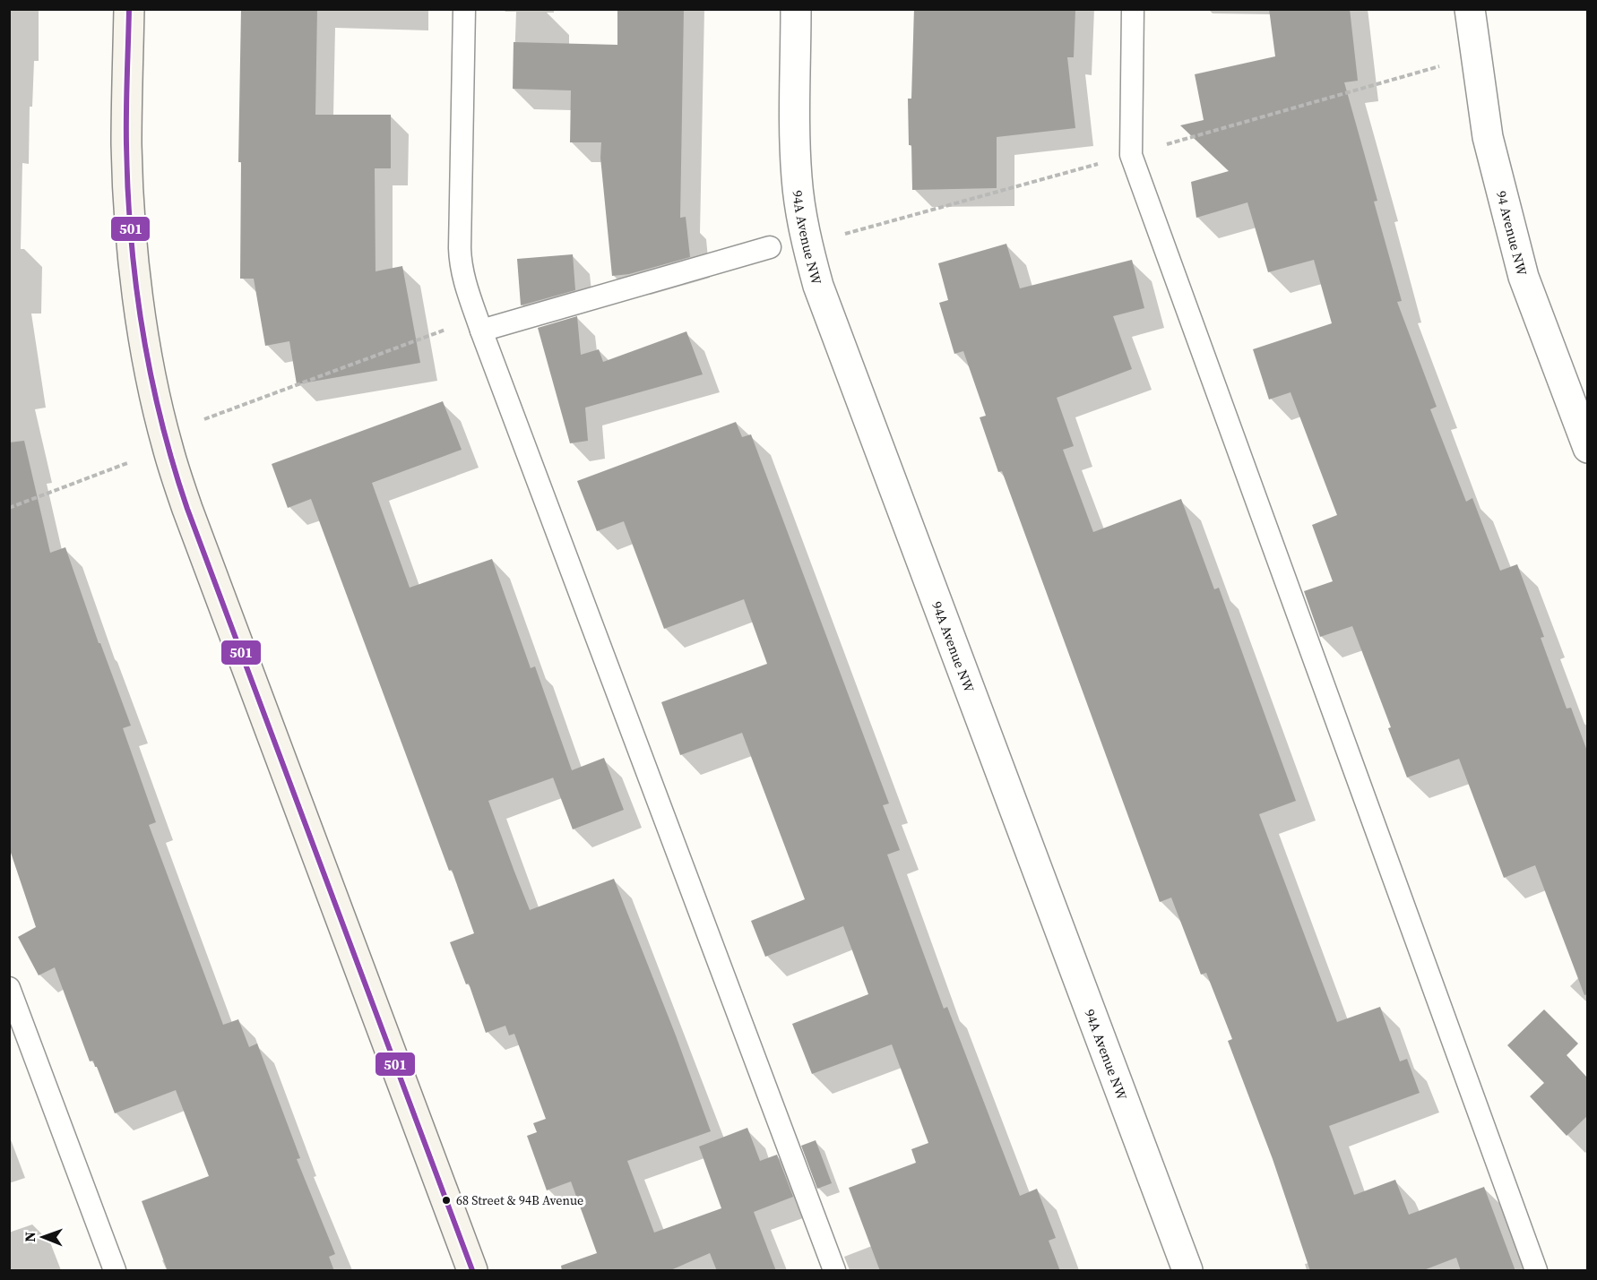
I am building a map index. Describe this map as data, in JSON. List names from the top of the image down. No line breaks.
{"streets":{"street":["94 Avenue NW","94A Avenue NW"]},"places":["68 Street & 94B Avenue"],"lines":["transit line 501"],"north":"left"}
